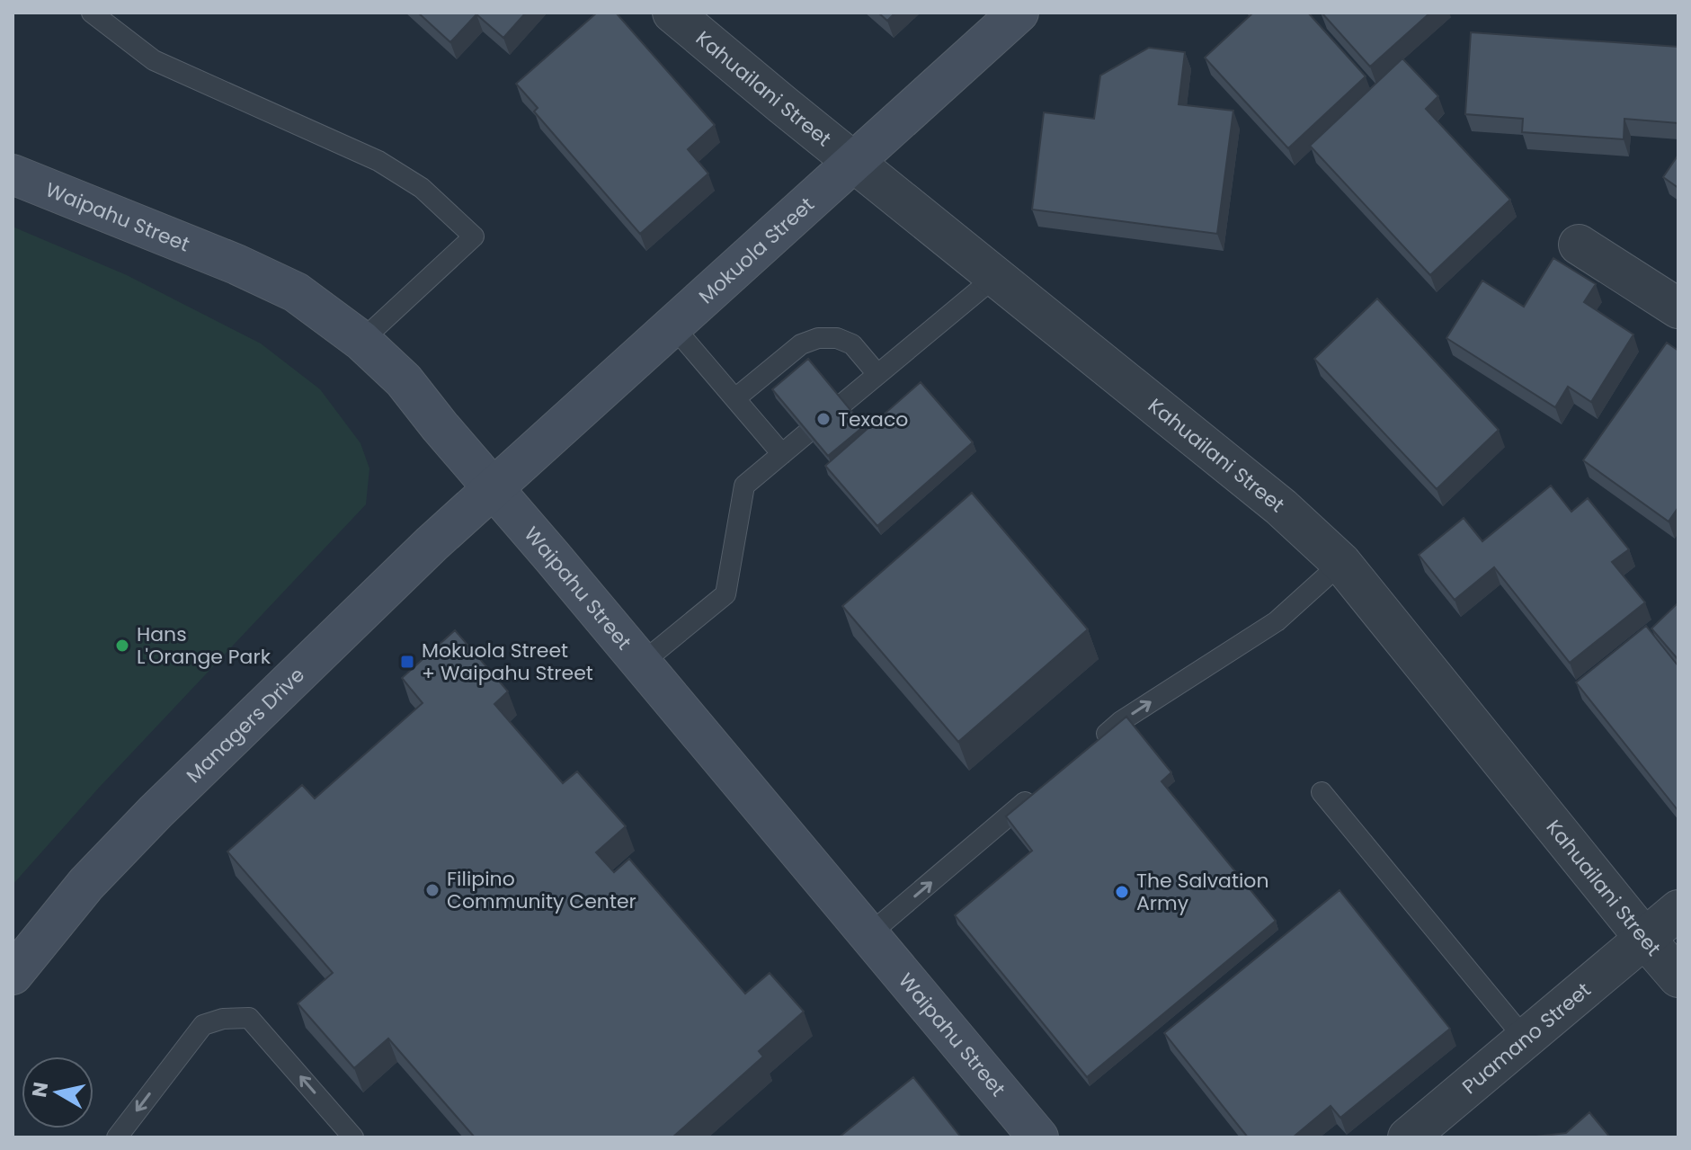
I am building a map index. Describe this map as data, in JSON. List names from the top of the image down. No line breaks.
{"streets":{"street":["Kahuailani Street","Waipahu Street","Mokuola Street","Managers Drive","Puamano Street"]},"crossings":[["Kahuailani Street","Mokuola Street"],["Kahuailani Street","Puamano Street"],["Waipahu Street","Mokuola Street"],["Waipahu Street","Managers Drive"],["Mokuola Street","Managers Drive"]],"places":{"other":["Texaco","Hans L'Orange Park","Filipino Community Center","The Salvation Army"],"transit":["Mokuola Street + Waipahu Street"]},"north":"left"}
